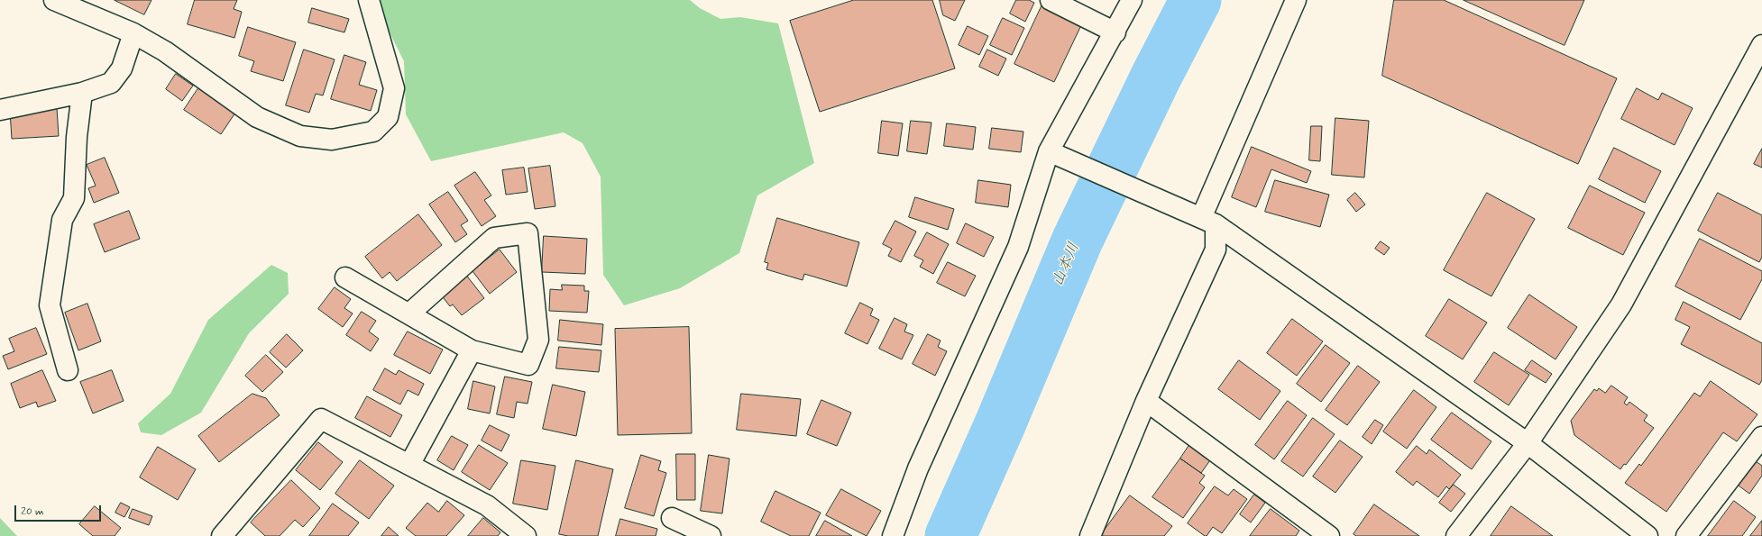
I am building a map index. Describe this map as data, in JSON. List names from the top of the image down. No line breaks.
{"water":["山本川"],"scale_bar":"20 m"}
